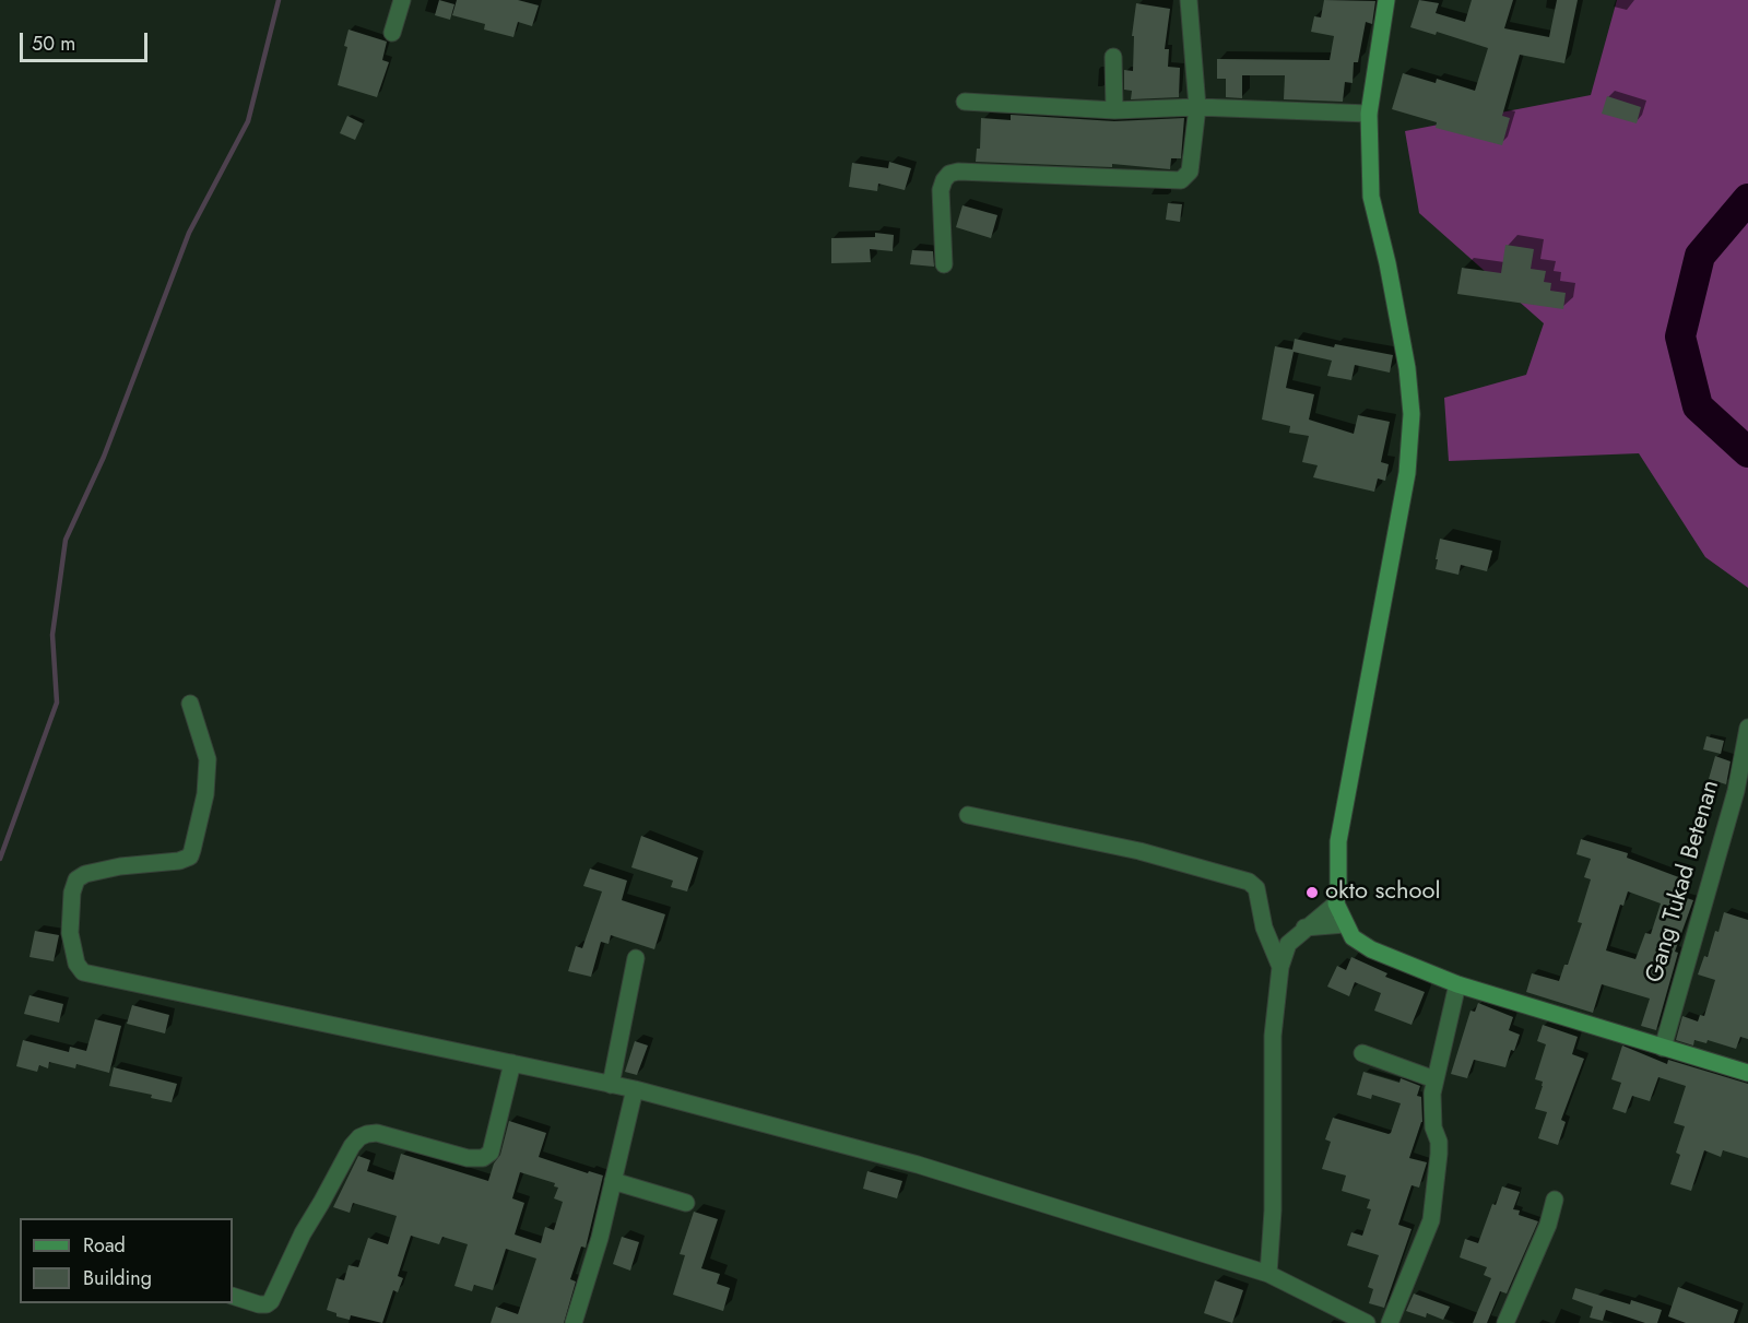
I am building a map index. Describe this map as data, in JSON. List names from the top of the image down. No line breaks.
{"streets":{"street":["Gang Tukad Betenan"]},"places":["okto school"],"legend":["Road","Building"],"scale_bar":"50 m"}
